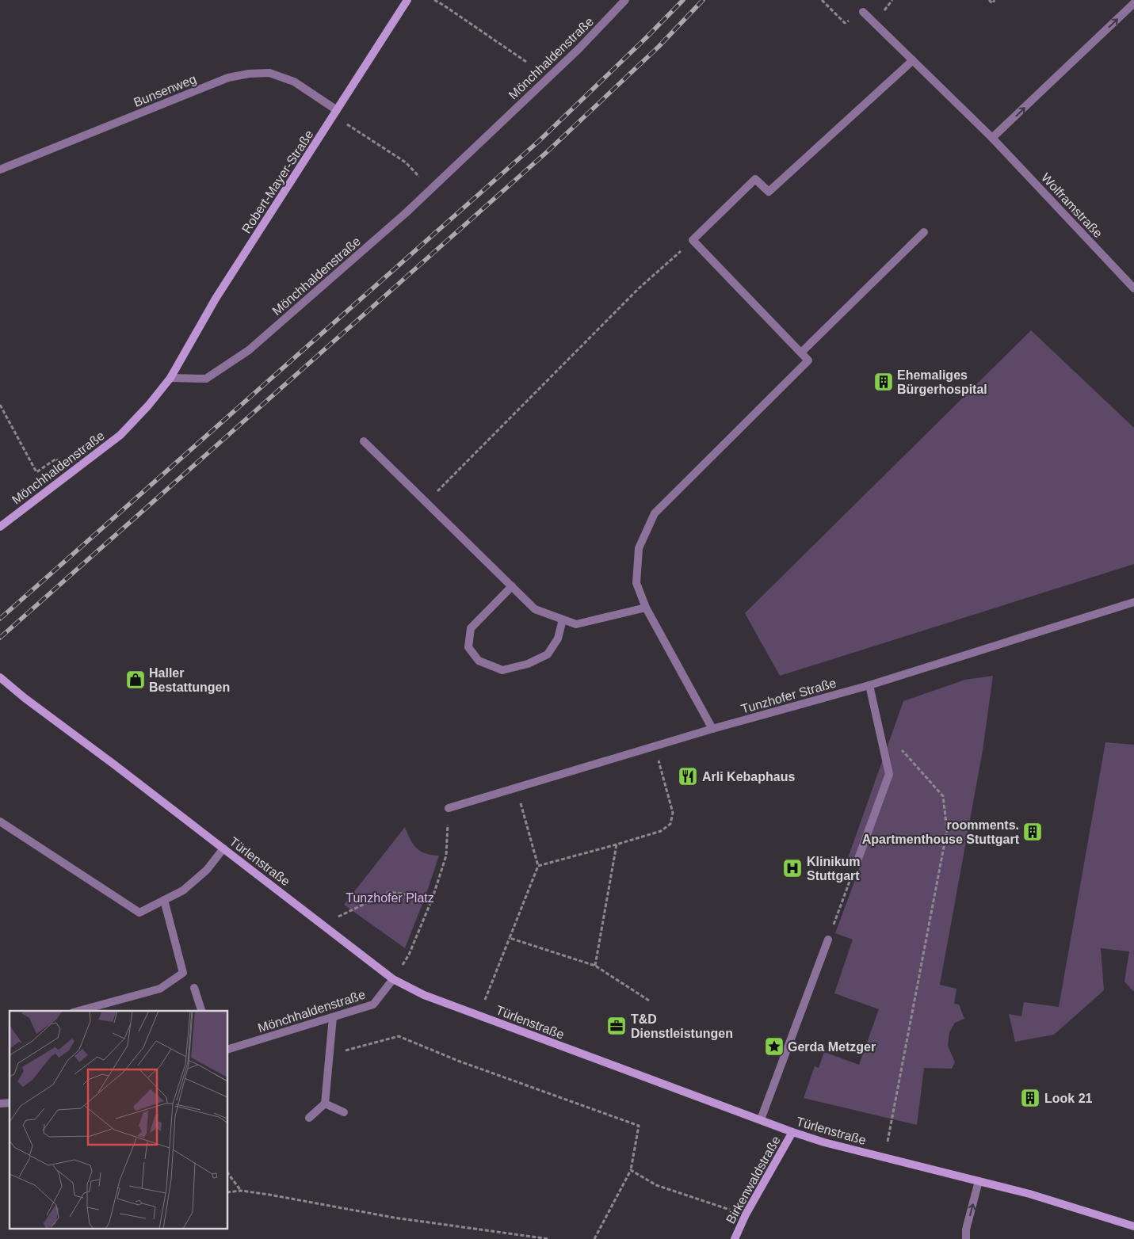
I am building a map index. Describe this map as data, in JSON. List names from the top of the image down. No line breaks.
{"streets":{"street":["Mönchhaldenstraße","Bunsenweg","Robert-Mayer-Straße","Wolframstraße","Tunzhofer Straße","Türlenstraße","Birkenwaldstraße"]},"crossings":[["Mönchhaldenstraße","Robert-Mayer-Straße"],["Mönchhaldenstraße","Türlenstraße"],["Bunsenweg","Robert-Mayer-Straße"],["Türlenstraße","Birkenwaldstraße"]],"parks":["Tunzhofer Platz"],"places":{"building":["Ehemaliges Bürgerhospital","roomments. Apartmenthouse Stuttgart","Look 21"],"shop":["Haller Bestattungen"],"restaurant":["Arli Kebaphaus"],"hospital":["Klinikum Stuttgart"],"office":["T&D Dienstleistungen"],"place":["Gerda Metzger"]}}
